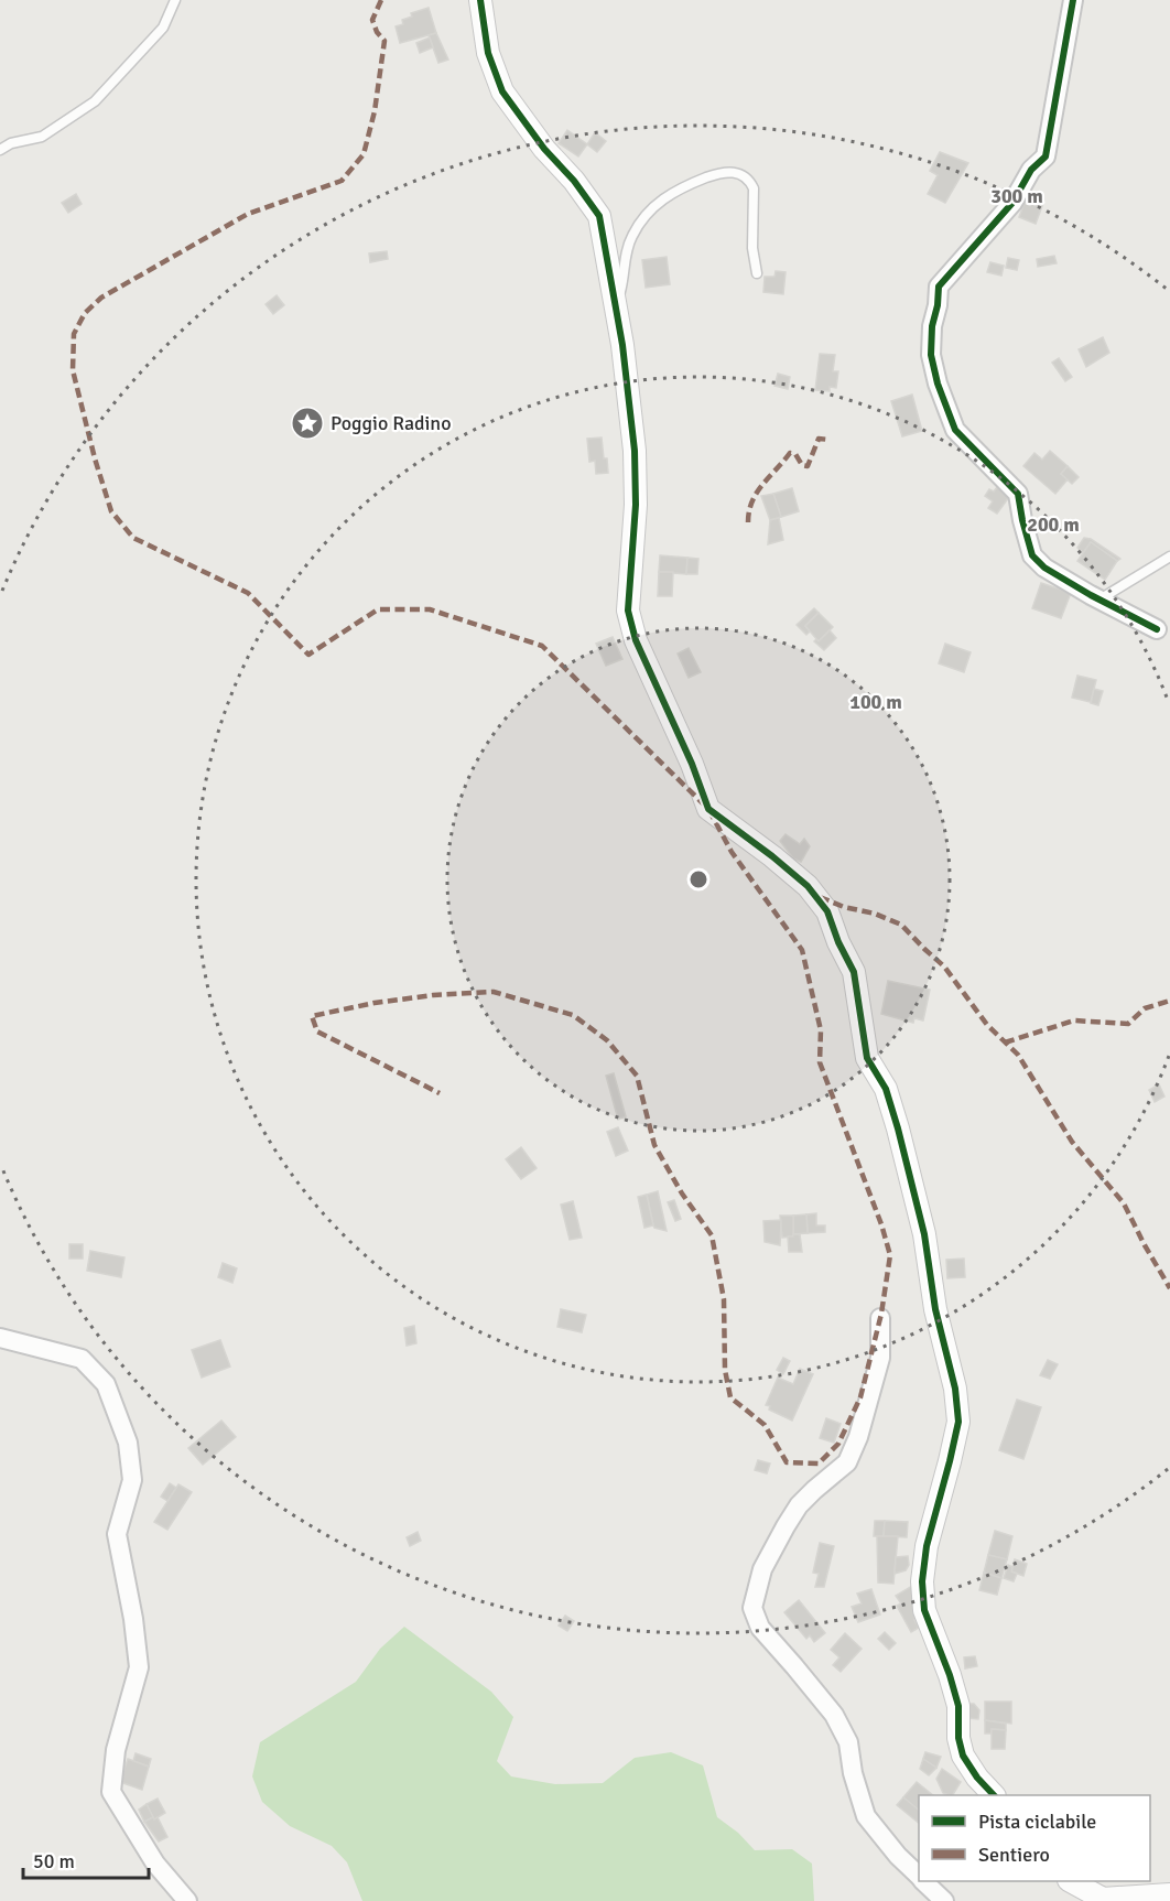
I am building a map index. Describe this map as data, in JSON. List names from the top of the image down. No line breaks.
{"places":{"place":["Poggio Radino"]},"legend":["Pista ciclabile","Sentiero"],"scale_bar":"50 m","rings":["300 m","200 m","100 m"]}
